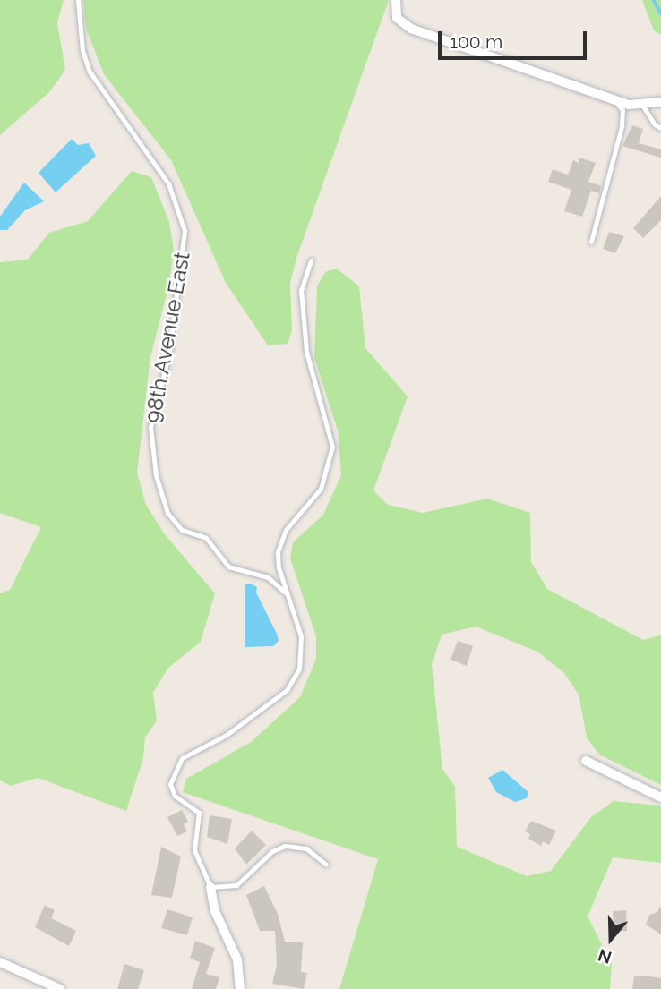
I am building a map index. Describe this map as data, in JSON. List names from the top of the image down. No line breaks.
{"streets":{"lane":["98th Avenue East"]},"scale_bar":"100 m","north":"bottom"}
